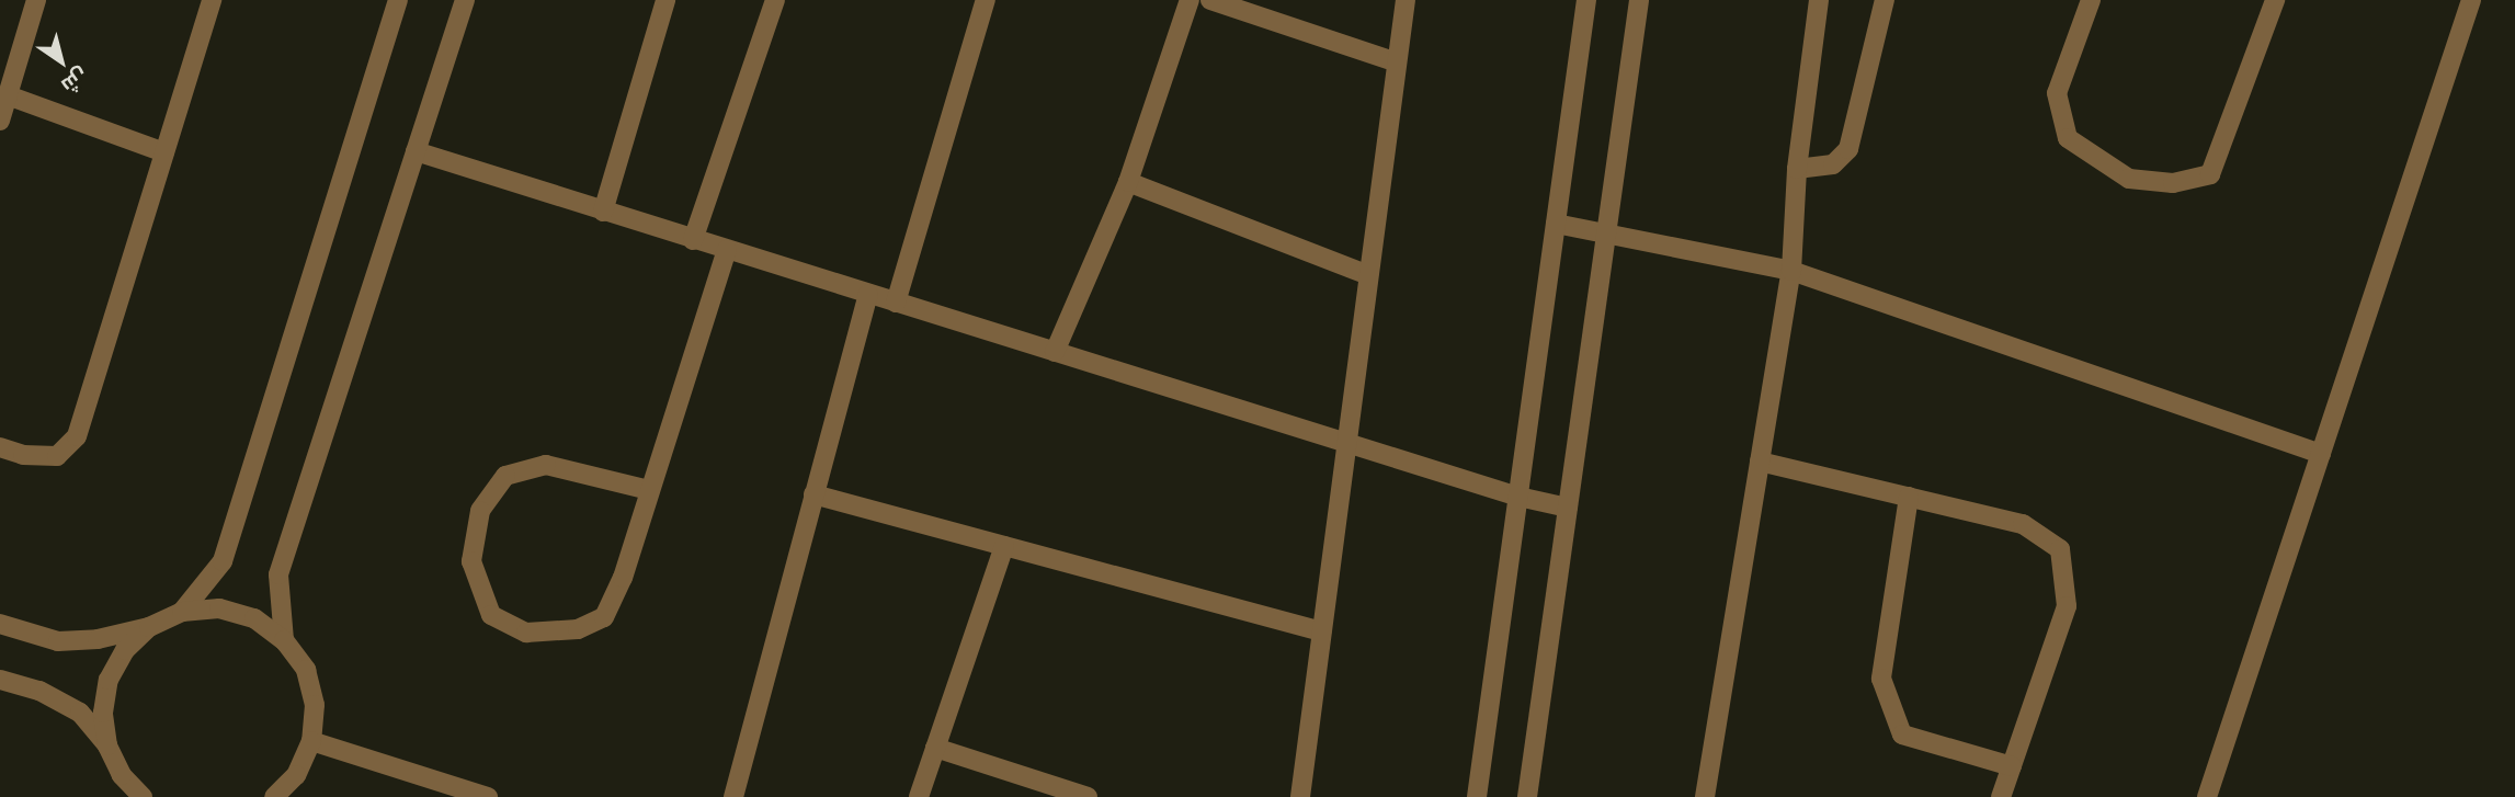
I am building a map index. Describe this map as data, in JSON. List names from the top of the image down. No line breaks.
{"north":"bottom right"}
